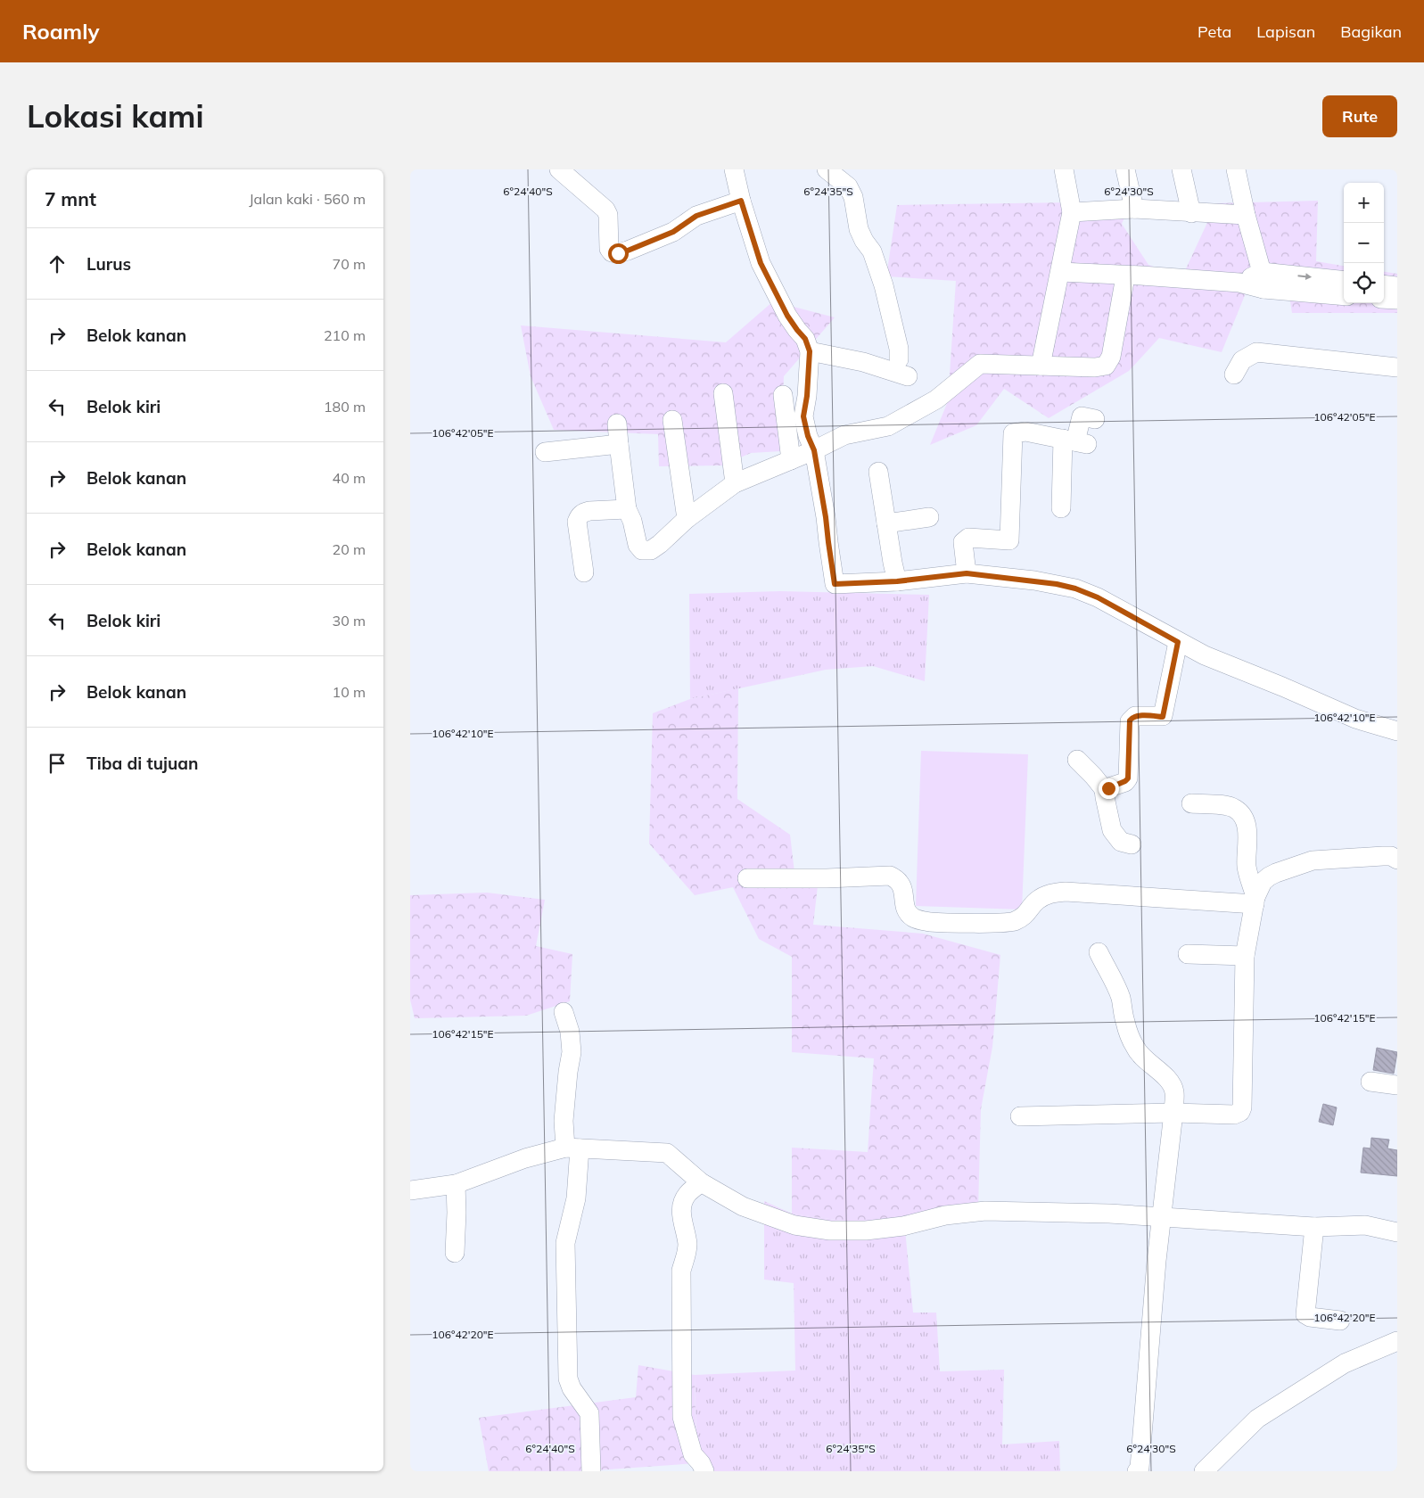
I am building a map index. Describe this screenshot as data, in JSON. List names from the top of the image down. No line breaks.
{"page":{"header":"Roamly","nav":["Peta","Lapisan","Bagikan"],"buttons":"Rute","title":"Lokasi kami","heading":["7 mnt","Jalan kaki · 560 m"],"map_buttons":["+","−"],"list":[["Lurus","70 m"],["Belok kanan","210 m"],["Belok kiri","180 m"],["Belok kanan","40 m"],["Belok kanan","20 m"],["Belok kiri","30 m"],["Belok kanan","10 m"],"Tiba di tujuan"]},"coordinates":["6°24'40\"S","6°24'35\"S","6°24'30\"S","106°42'05\"E","106°42'10\"E","106°42'15\"E","106°42'20\"E"]}
